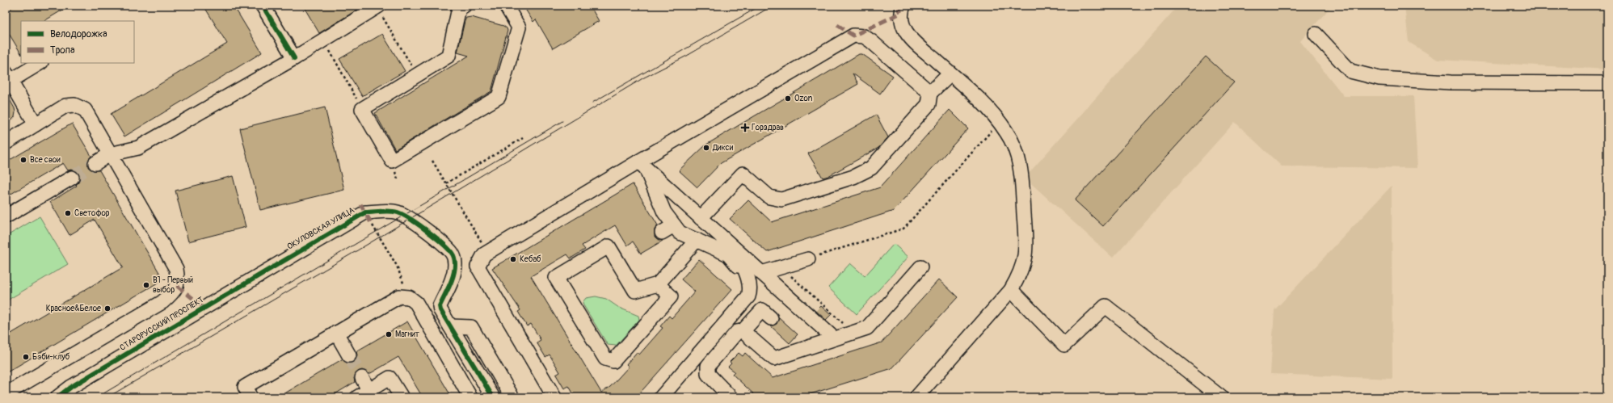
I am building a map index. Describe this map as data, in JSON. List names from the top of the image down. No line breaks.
{"streets":{"street":["ОКУЛОВСКАЯ УЛИЦА","СТАРОРУССКИЙ ПРОСПЕКТ"]},"crossings":[["ОКУЛОВСКАЯ УЛИЦА","СТАРОРУССКИЙ ПРОСПЕКТ"]],"places":{"other":["Ozon","Дикси","Все свои","Светофор","Кебаб","В1 - Первый выбор","Красное&Белое","Магнит","Бэби-клуб"],"health":["Горздрав"]},"legend":["Велодорожка","Тропа"]}
